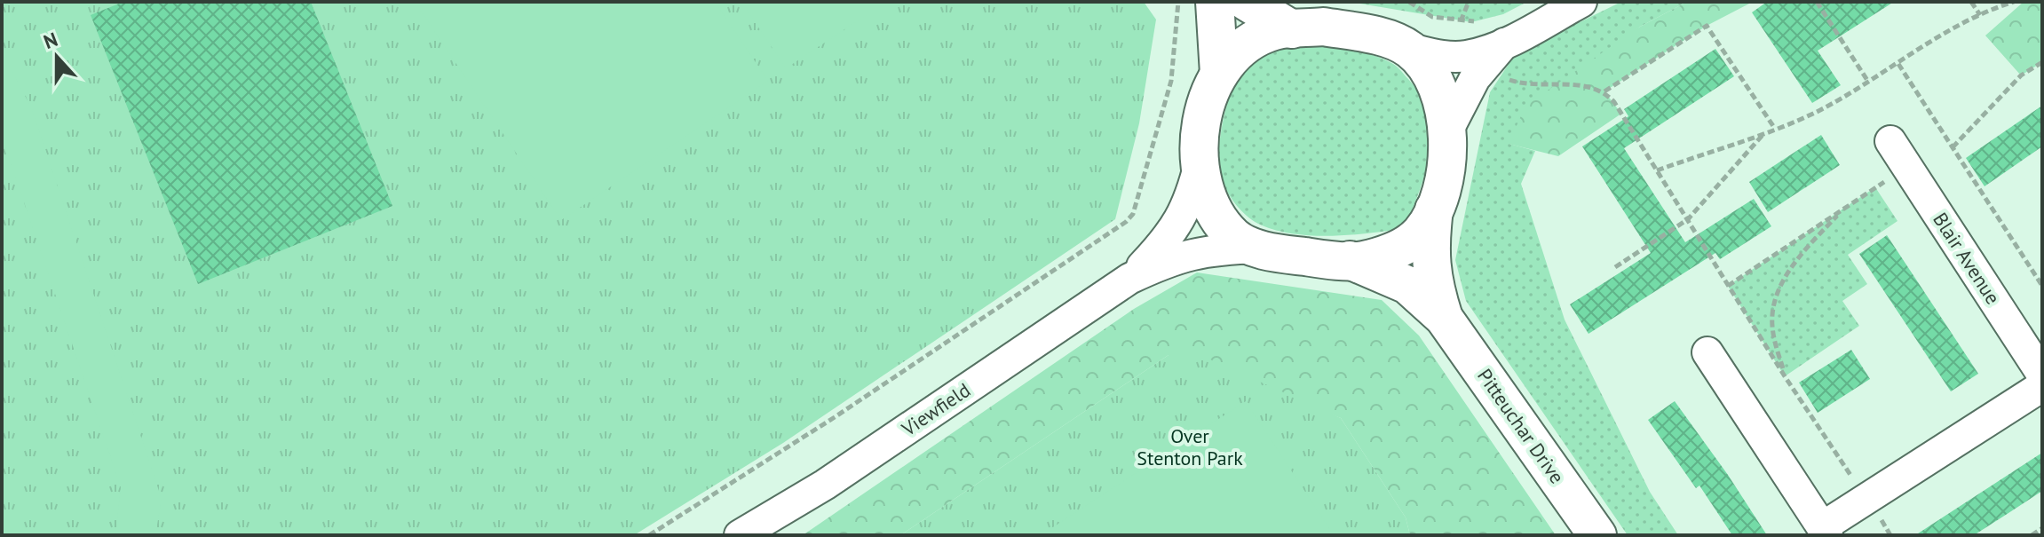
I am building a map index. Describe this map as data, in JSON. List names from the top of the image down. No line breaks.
{"streets":{"street":["Blair Avenue","Viewfield","Pitteuchar Drive"]},"crossings":[["Viewfield","Pitteuchar Drive"]],"parks":["Over Stenton Park"],"north":"top"}
